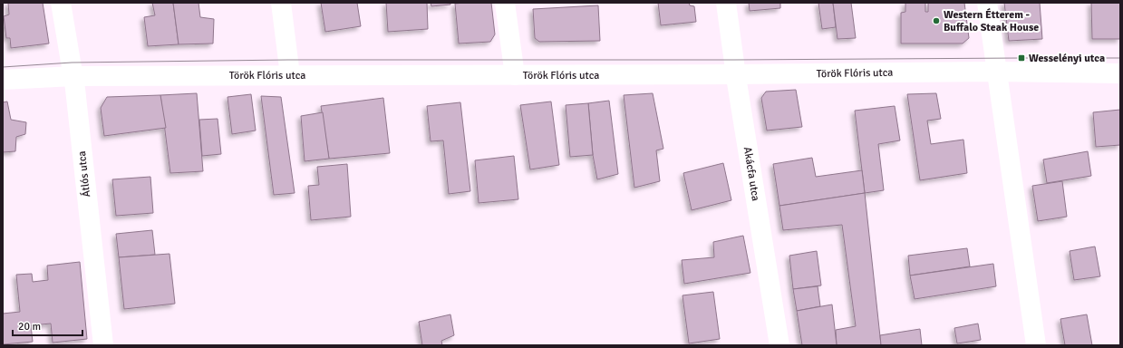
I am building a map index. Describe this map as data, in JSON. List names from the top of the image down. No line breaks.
{"streets":{"street":["Török Flóris utca","Átlós utca","Akácfa utca"]},"crossings":[["Török Flóris utca","Átlós utca"],["Török Flóris utca","Akácfa utca"]],"places":{"other":["Western Étterem - Buffalo Steak House"],"transit":["Wesselényi utca"]},"scale_bar":"20 m"}
